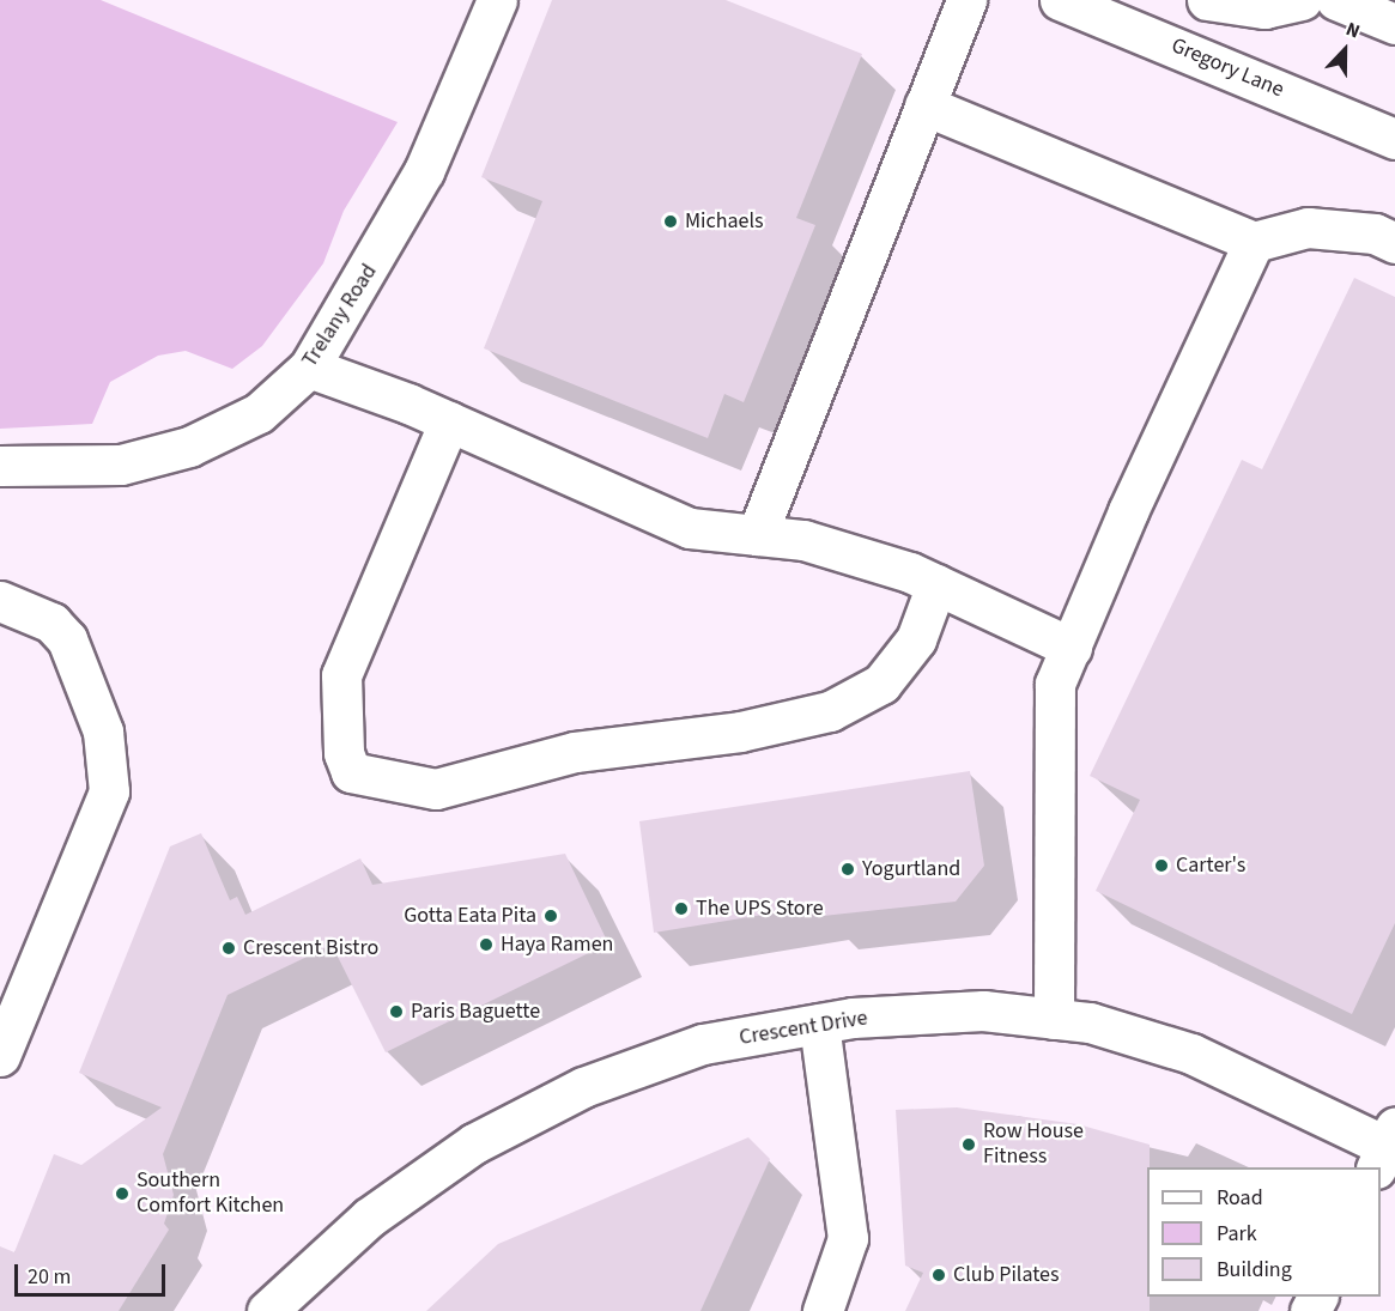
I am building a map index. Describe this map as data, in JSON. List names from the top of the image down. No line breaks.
{"streets":{"street":["Gregory Lane","Trelany Road","Crescent Drive"]},"places":["Michaels","Carter's","Yogurtland","The UPS Store","Gotta Eata Pita","Haya Ramen","Crescent Bistro","Paris Baguette","Row House Fitness","Southern Comfort Kitchen","Club Pilates"],"legend":["Road","Park","Building"],"scale_bar":"20 m","north":"top"}
